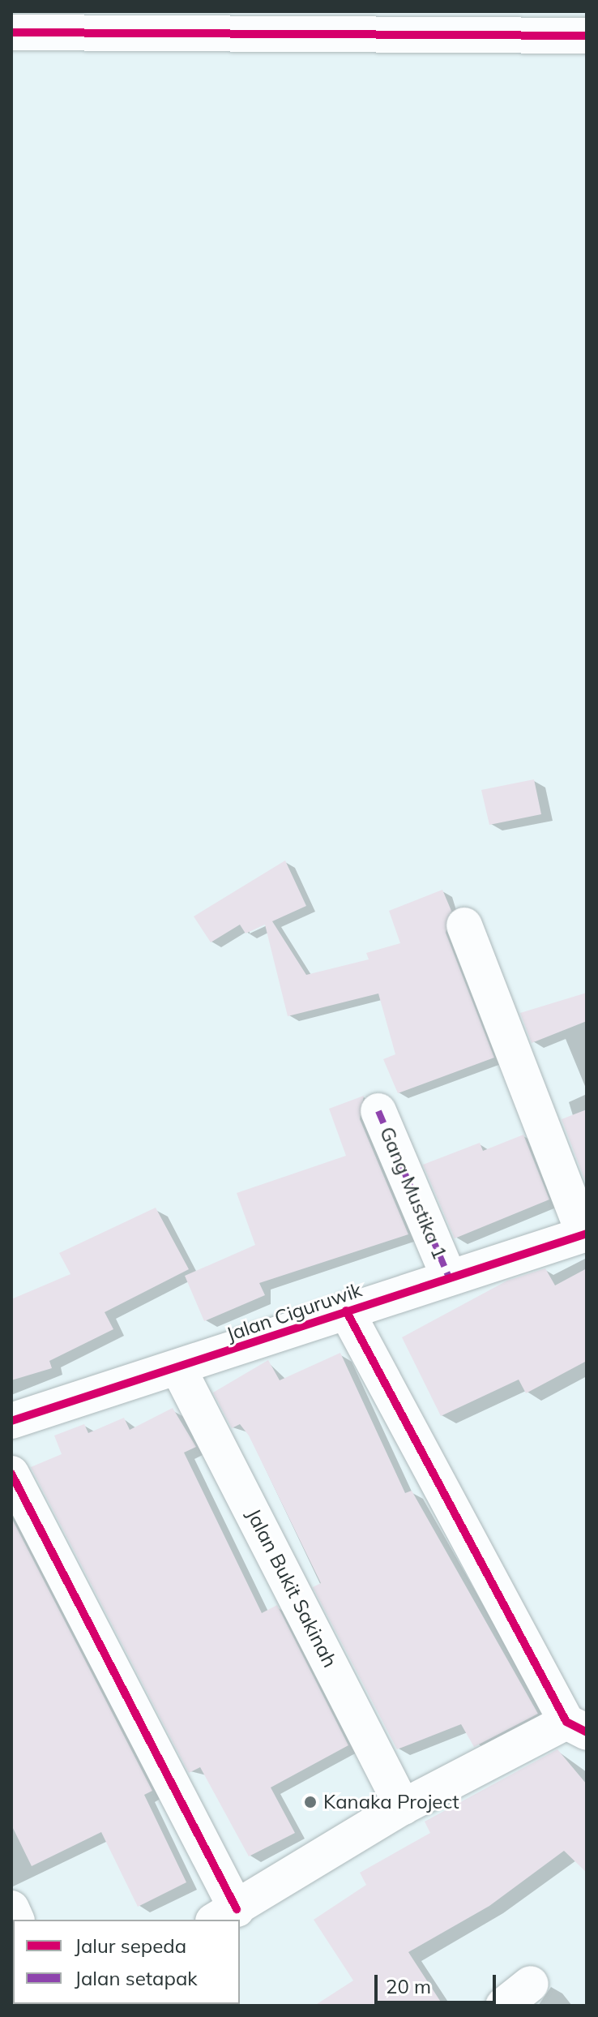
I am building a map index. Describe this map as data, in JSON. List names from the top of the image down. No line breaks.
{"streets":{"street":["Gang Mustika 1","Jalan Ciguruwik","Jalan Bukit Sakinah"]},"crossings":[["Gang Mustika 1","Jalan Ciguruwik"],["Jalan Ciguruwik","Jalan Bukit Sakinah"]],"places":["Kanaka Project"],"legend":["Jalur sepeda","Jalan setapak"],"scale_bar":"20 m"}
